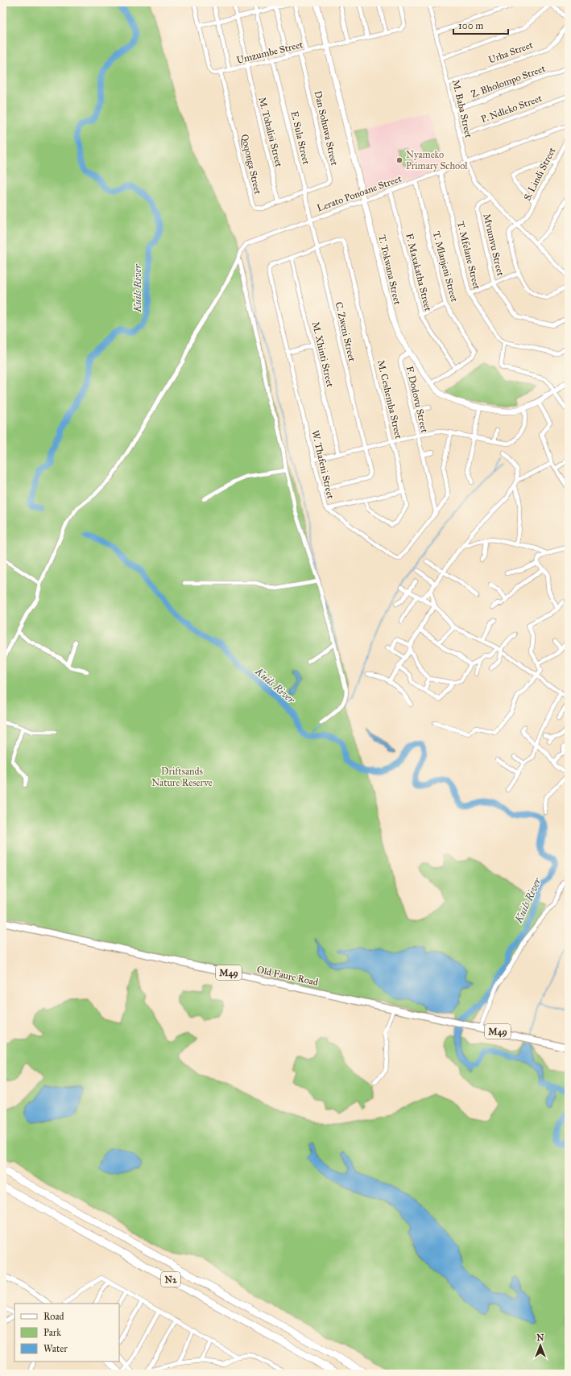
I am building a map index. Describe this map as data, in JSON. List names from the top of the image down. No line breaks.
{"streets":{"highway":["N2"],"main road":["M49","Old Faure Road"],"street":["Umzumbe Street","Urha Street","Z. Bholompo Street","M. Baba Street","P. Ndleko Street","Dan Sohuwa Street","M. Tohalisi Street","E. Sula Street","Qoqonga Street","S. Lindi Street","Lerato Ponoane Street","Mvumvu Street","T. Mfelane Street","T. Mlanjeni Street","T. Tokwana Street","F. Maxakatha Street","C. Zweni Street","M. Xhinti Street","M. Ceshemba Street","F. Dodovu Street","W. Thafeni Street"]},"crossings":[["Umzumbe Street","Dan Sohuwa Street"],["Umzumbe Street","M. Tohalisi Street"],["Umzumbe Street","E. Sula Street"],["Umzumbe Street","Qoqonga Street"],["Umzumbe Street","T. Tokwana Street"],["Urha Street","M. Baba Street"],["Z. Bholompo Street","M. Baba Street"],["M. Baba Street","P. Ndleko Street"],["M. Baba Street","S. Lindi Street"],["M. Baba Street","Lerato Ponoane Street"],["M. Baba Street","Mvumvu Street"],["Dan Sohuwa Street","E. Sula Street"],["Dan Sohuwa Street","Qoqonga Street"],["M. Tohalisi Street","Qoqonga Street"],["E. Sula Street","Qoqonga Street"],["E. Sula Street","Lerato Ponoane Street"],["E. Sula Street","C. Zweni Street"],["S. Lindi Street","Lerato Ponoane Street"],["Lerato Ponoane Street","T. Mfelane Street"],["Lerato Ponoane Street","T. Mlanjeni Street"],["Lerato Ponoane Street","T. Tokwana Street"],["Lerato Ponoane Street","F. Maxakatha Street"],["Lerato Ponoane Street","C. Zweni Street"],["T. Mlanjeni Street","T. Tokwana Street"],["T. Mlanjeni Street","F. Maxakatha Street"],["T. Tokwana Street","F. Dodovu Street"],["C. Zweni Street","W. Thafeni Street"],["M. Xhinti Street","W. Thafeni Street"],["M. Ceshemba Street","W. Thafeni Street"],["F. Dodovu Street","W. Thafeni Street"]],"water":["Kuils River"],"parks":["Driftsands Nature Reserve"],"places":["Nyameko Primary School"],"legend":["Road","Park","Water"],"scale_bar":"100 m","north":"top"}
